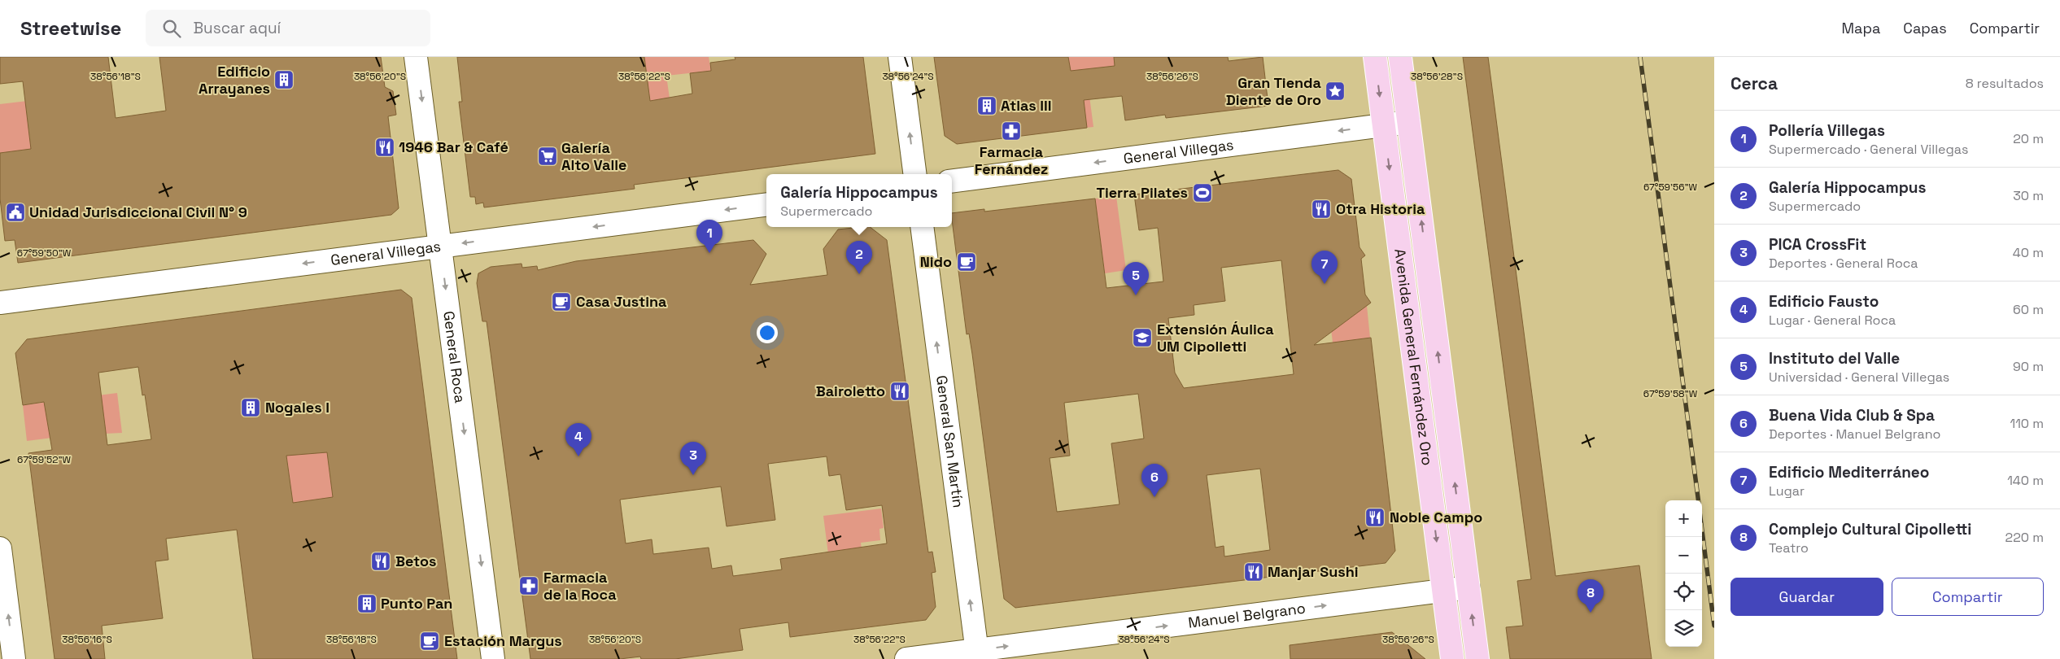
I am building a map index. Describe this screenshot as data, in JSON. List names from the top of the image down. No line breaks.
{"streets":{"main road":["Avenida General Fernández Oro"],"street":["General Villegas","General Roca","General San Martín","Manuel Belgrano"]},"crossings":[["General Villegas","General Roca"],["General Villegas","Avenida General Fernández Oro"],["Avenida General Fernández Oro","Manuel Belgrano"],["General San Martín","Manuel Belgrano"]],"one_way":["General Villegas","General Roca","General San Martín","Manuel Belgrano"],"places":{"building":["Edificio Arrayanes","Atlas III","Nogales I","Punto Pan"],"place":["Gran Tienda Diente de Oro"],"pharmacy":["Farmacia Fernández","Farmacia de la Roca"],"restaurant":["1946 Bar & Café","Otra Historia","Bairoletto","Noble Campo","Betos","Manjar Sushi"],"supermarket":["Galería Alto Valle"],"sports":["Tierra Pilates"],"public building":["Unidad Jurisdiccional Civil N° 9"],"cafe":["Nido","Casa Justina","Estación Margus"],"school or university":["Extensión Áulica UM Cipolletti"]},"page":{"header":"Streetwise","search":"Buscar aquí","nav":["Mapa","Capas","Compartir"],"heading":["Cerca","8 resultados"],"list":[{"mark":"1","name":"Pollería Villegas","note":"Supermercado · General Villegas","value":"20 m"},{"mark":"2","name":"Galería Hippocampus","note":"Supermercado","value":"30 m"},{"mark":"3","name":"PICA CrossFit","note":"Deportes · General Roca","value":"40 m"},{"mark":"4","name":"Edificio Fausto","note":"Lugar · General Roca","value":"60 m"},{"mark":"5","name":"Instituto del Valle","note":"Universidad · General Villegas","value":"90 m"},{"mark":"6","name":"Buena Vida Club & Spa","note":"Deportes · Manuel Belgrano","value":"110 m"},{"mark":"7","name":"Edificio Mediterráneo","note":"Lugar","value":"140 m"},{"mark":"8","name":"Complejo Cultural Cipolletti","note":"Teatro","value":"220 m"}],"popup":["Galería Hippocampus","Supermercado"],"pins":["1","2","7","5","4","3","6","8"],"map_buttons":["+","−"],"buttons":["Guardar","Compartir"]},"coordinates":["38°56'18\"S","38°56'20\"S","38°56'22\"S","38°56'24\"S","38°56'28\"S","38°56'26\"S","67°59'56\"W","67°59'50\"W","67°59'58\"W","67°59'52\"W","38°56'16\"S"]}
